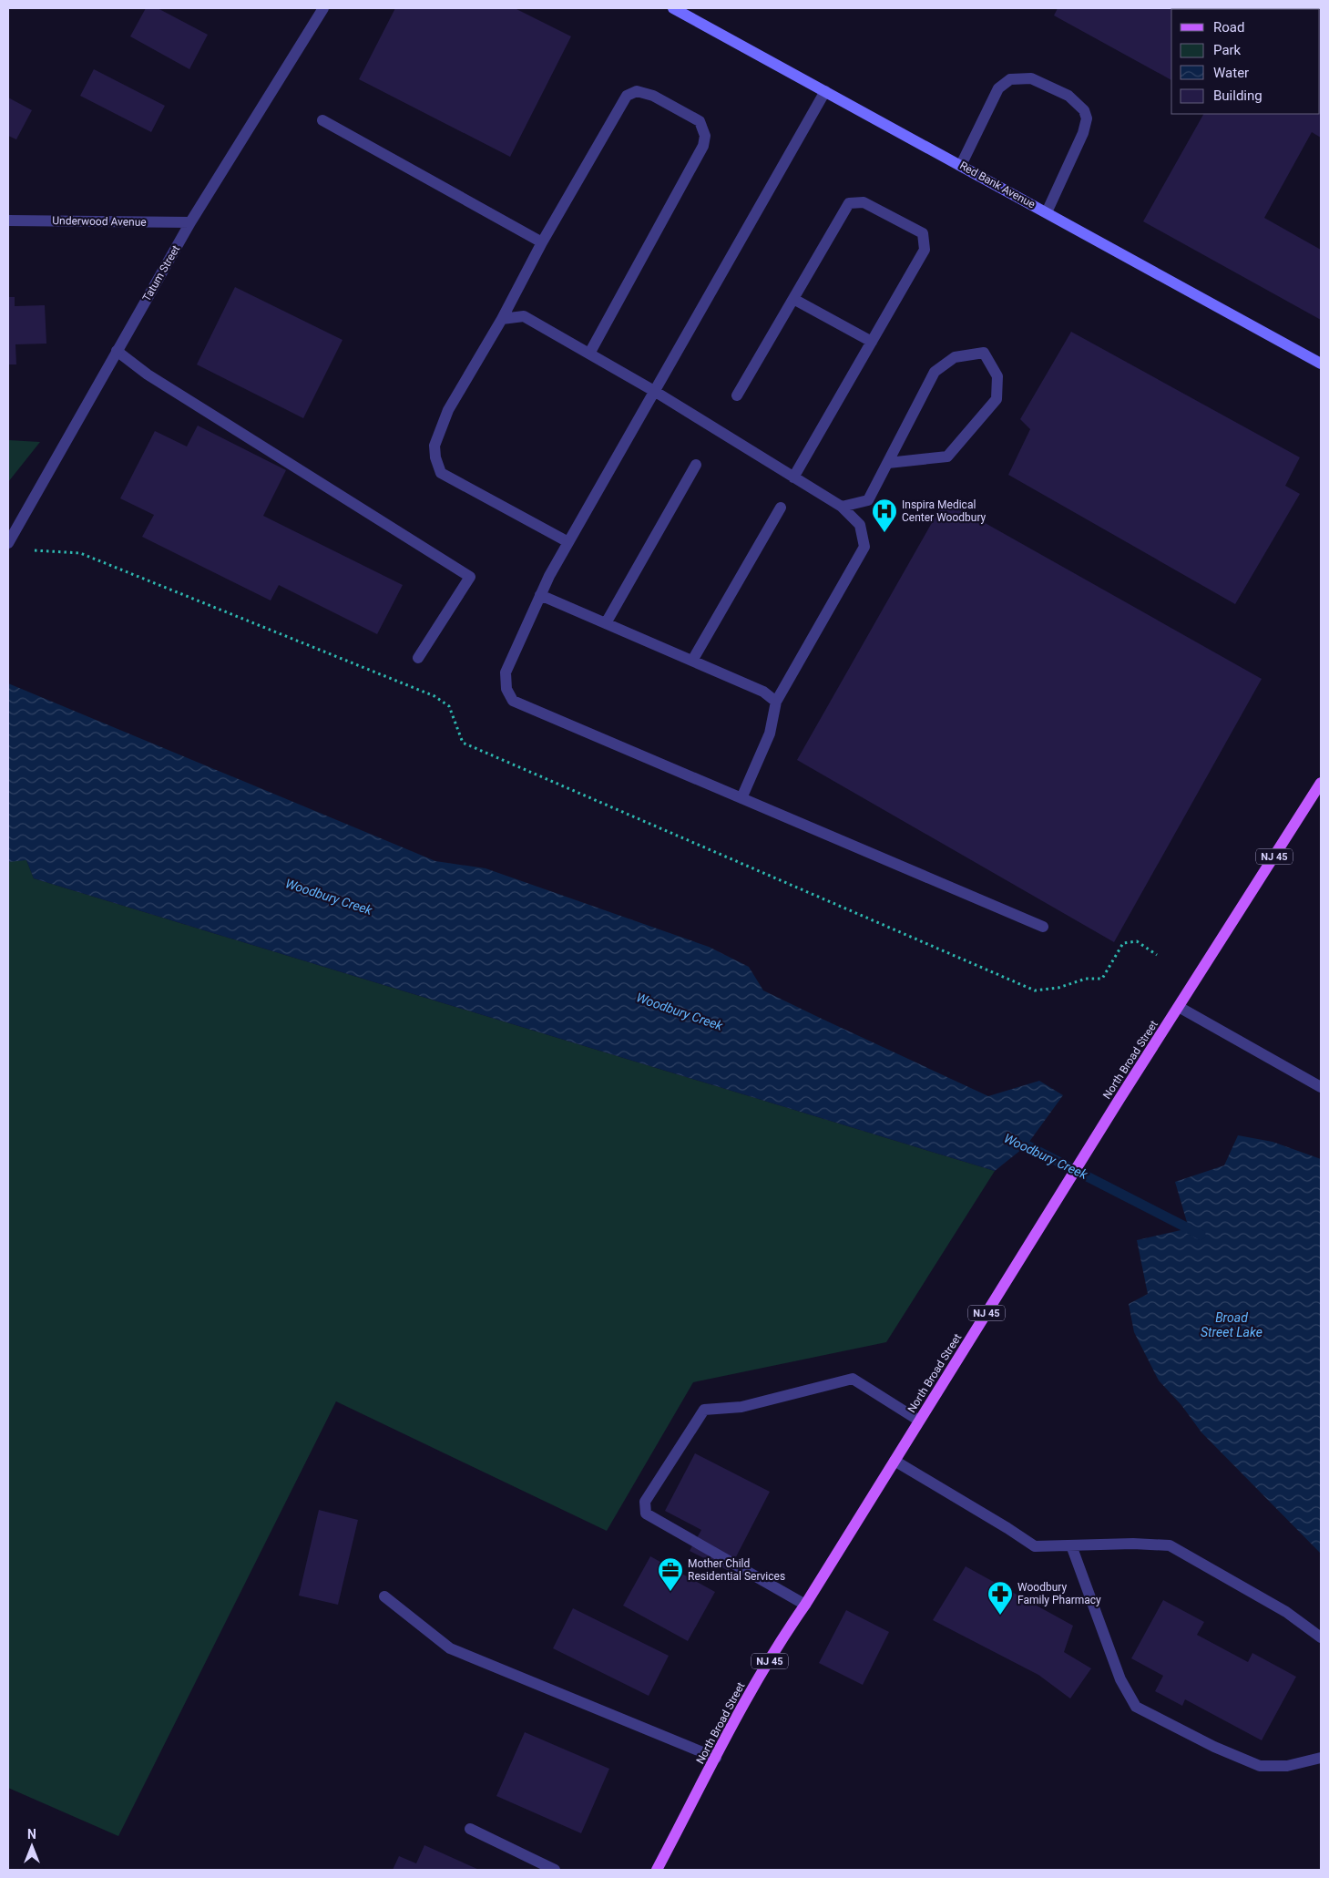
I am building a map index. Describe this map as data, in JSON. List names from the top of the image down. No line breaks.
{"streets":{"main road":["NJ 45","North Broad Street"],"street":["Red Bank Avenue","Underwood Avenue","Tatum Street"]},"crossings":[["Underwood Avenue","Tatum Street"]],"water":["Woodbury Creek","Broad Street Lake"],"places":{"hospital":["Inspira Medical Center Woodbury"],"office":["Mother Child Residential Services"],"pharmacy":["Woodbury Family Pharmacy"]},"legend":["Road","Park","Water","Building"],"north":"top"}
